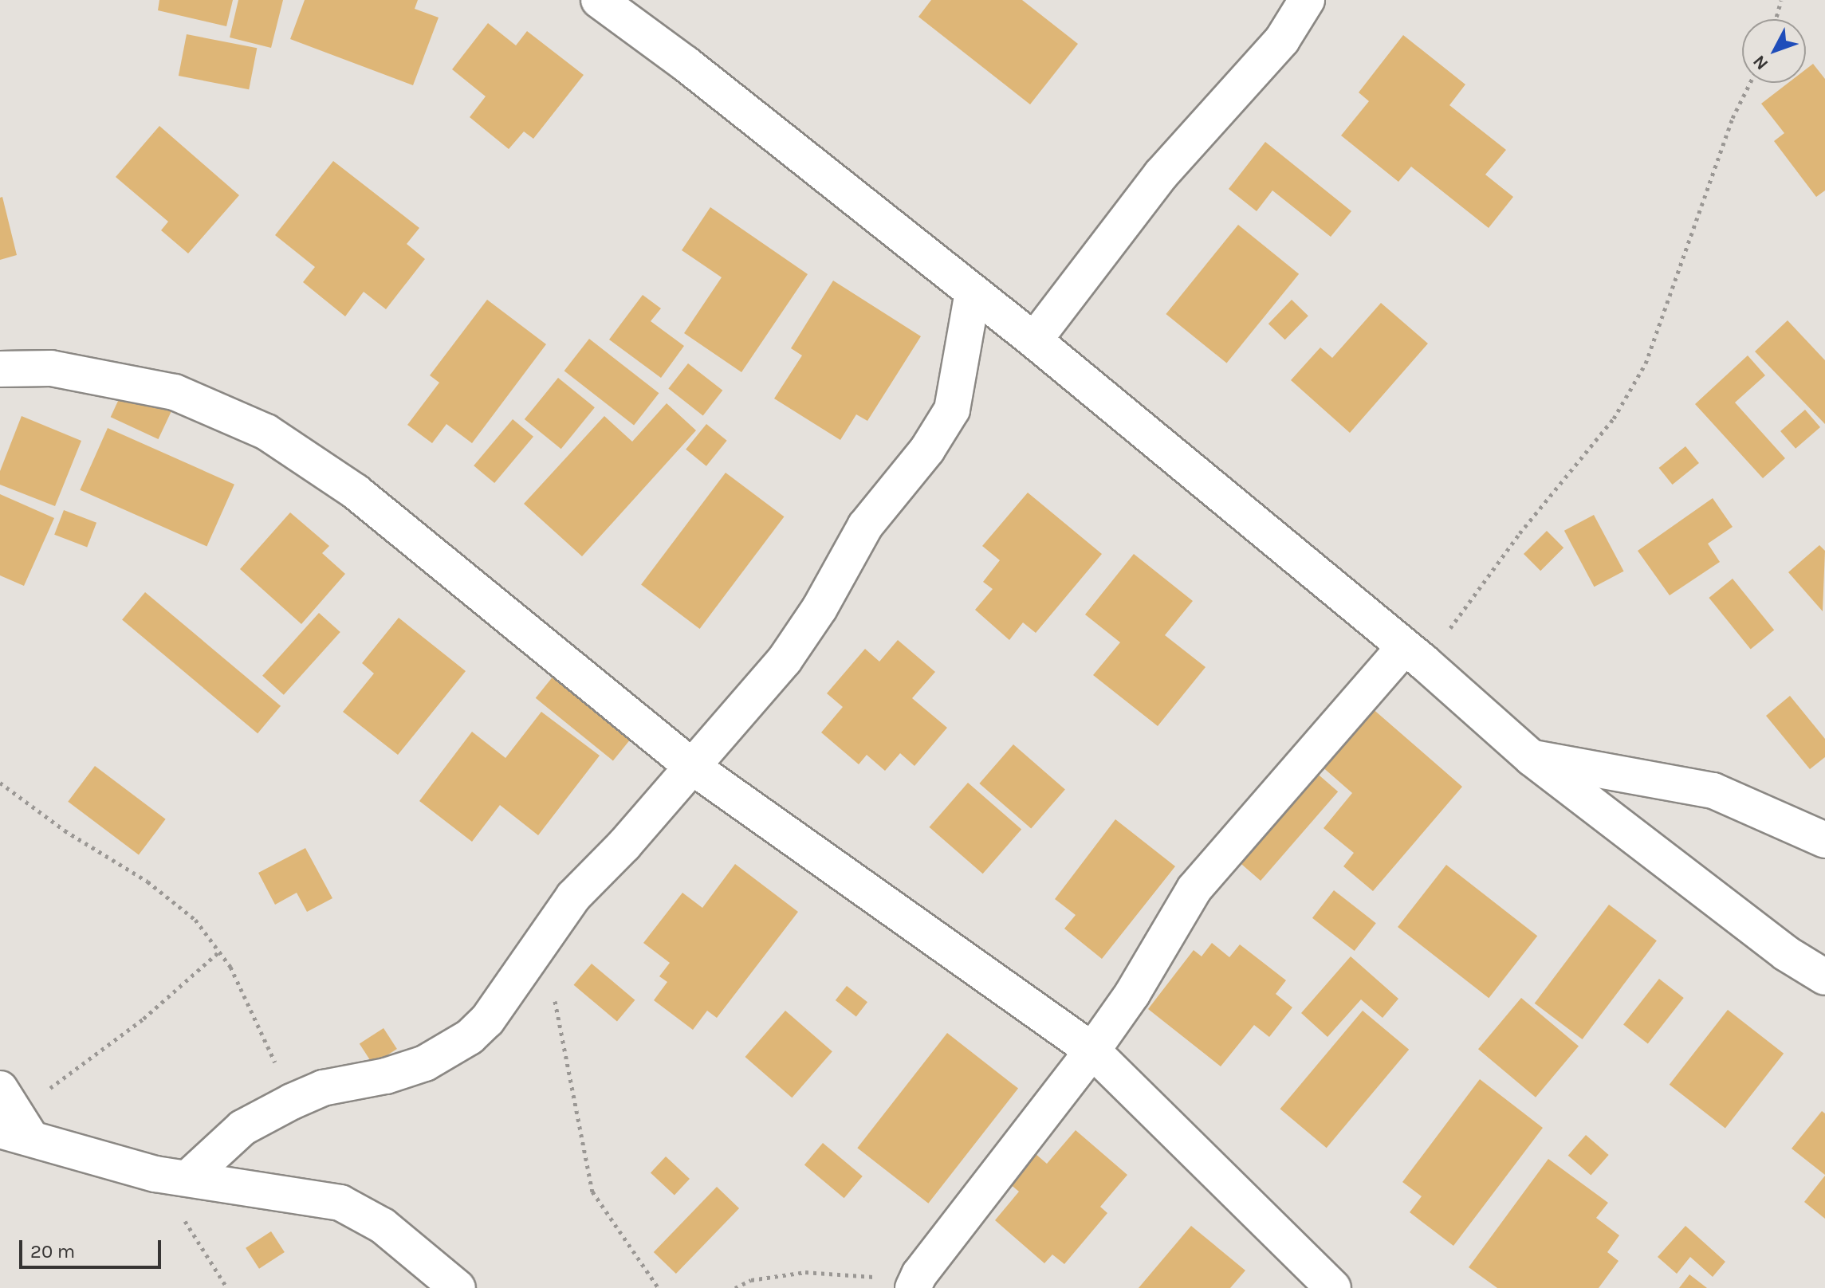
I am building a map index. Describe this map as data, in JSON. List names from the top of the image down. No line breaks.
{"scale_bar":"20 m","north":"bottom left"}
